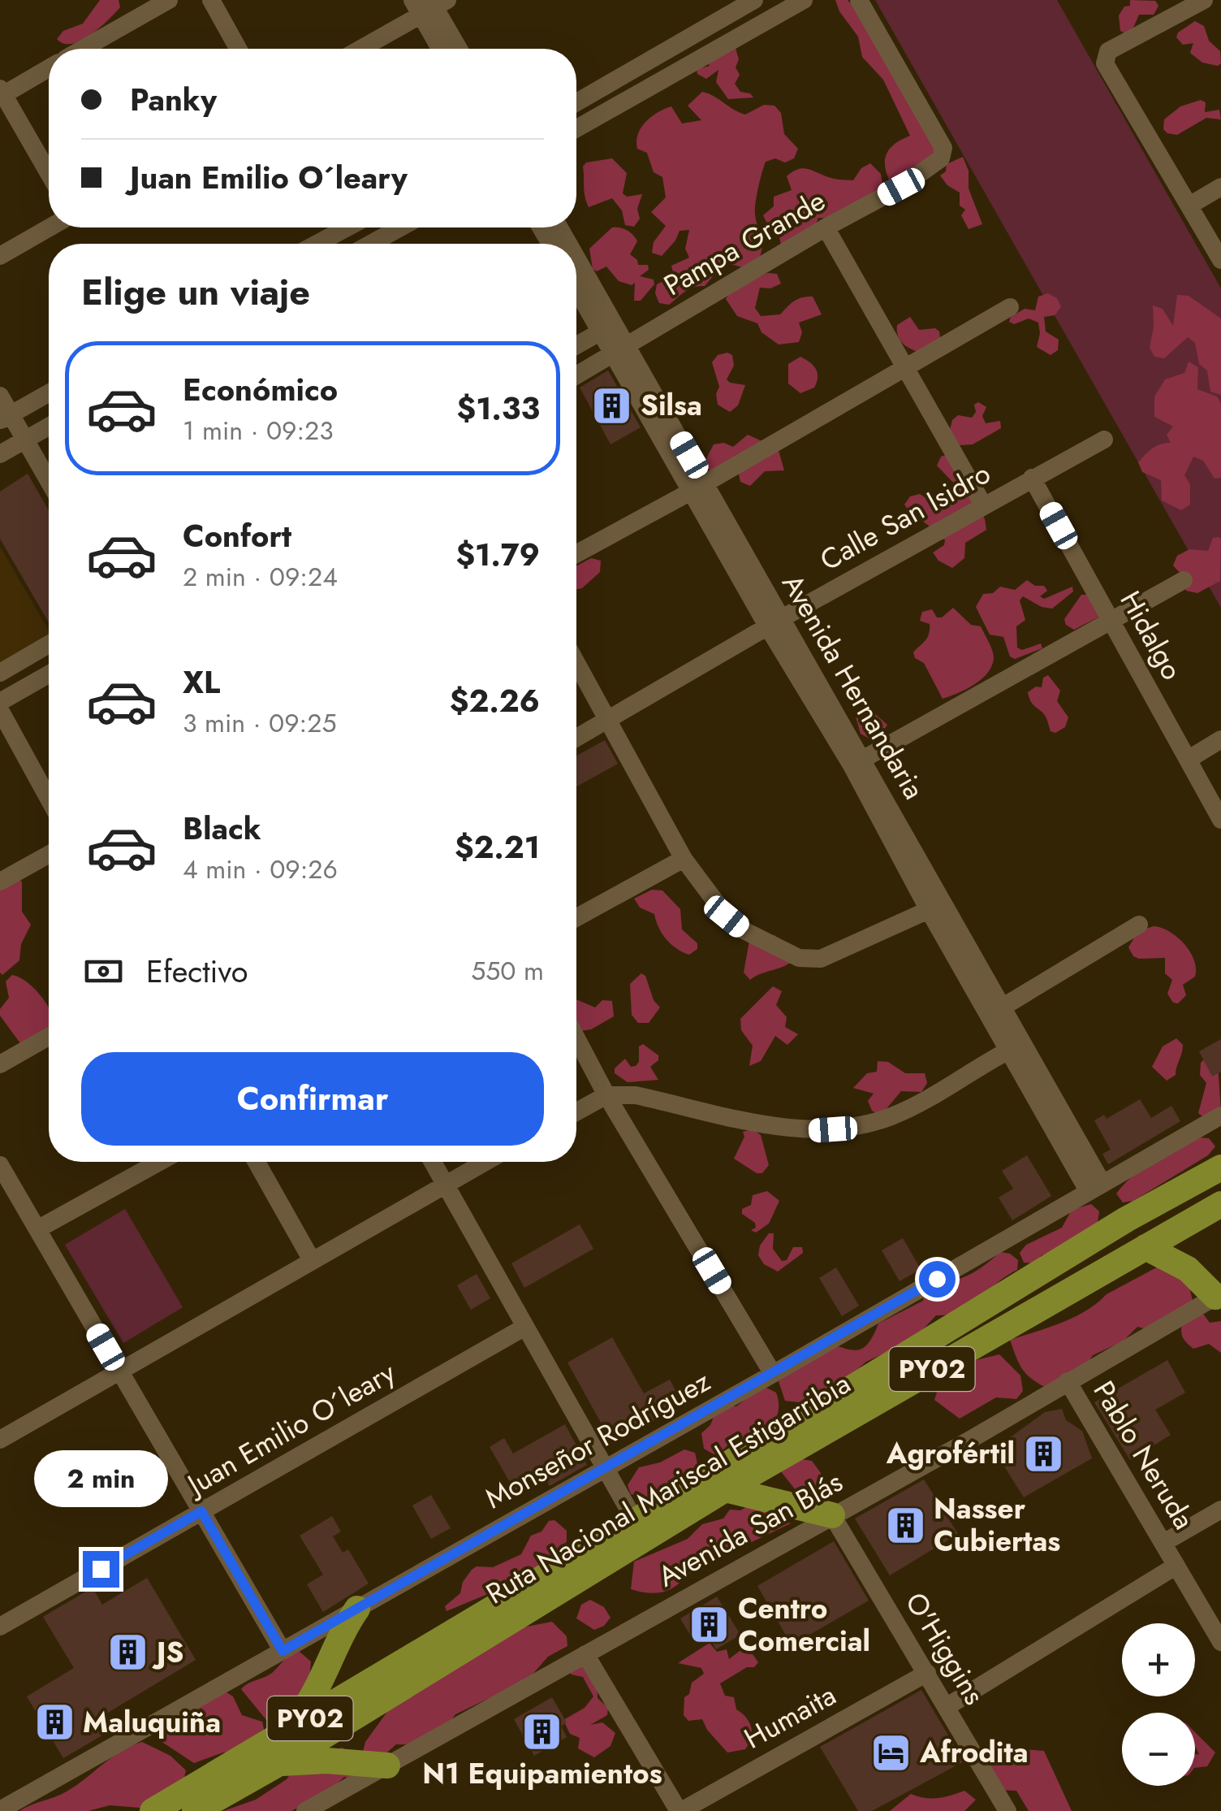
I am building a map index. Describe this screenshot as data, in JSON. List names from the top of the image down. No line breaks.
{"streets":{"highway":["PY02","Ruta Nacional Mariscal Estigarribia"],"street":["Pampa Grande","Calle San Isidro","Hidalgo","Avenida Hernandaria","Juan Emilio O´leary","Monseñor Rodríguez","Pablo Neruda","Avenida San Blás","O'Higgins","Humaita"]},"crossings":[["Pampa Grande","Avenida Hernandaria"],["Calle San Isidro","Hidalgo"],["Calle San Isidro","Avenida Hernandaria"],["Avenida Hernandaria","Monseñor Rodríguez"],["Pablo Neruda","Avenida San Blás"],["Avenida San Blás","O'Higgins"],["O'Higgins","Humaita"]],"places":{"building":["Silsa","Agrofértil","Nasser Cubiertas","Centro Comercial","JS","Maluquiña","N1 Equipamientos"],"hotel":["Afrodita"]},"page":{"banner":["Panky","Juan Emilio O´leary"],"heading":"Elige un viaje","list":[{"name":"Económico","note":"1 min · 09:23","value":"$1.33"},{"name":"Confort","note":"2 min · 09:24","value":"$1.79"},{"name":"XL","note":"3 min · 09:25","value":"$2.26"},{"name":"Black","note":"4 min · 09:26","value":"$2.21"}],"pay":["Efectivo","550 m"],"buttons":"Confirmar","bubble":"2 min","map_buttons":["+","−"]}}
